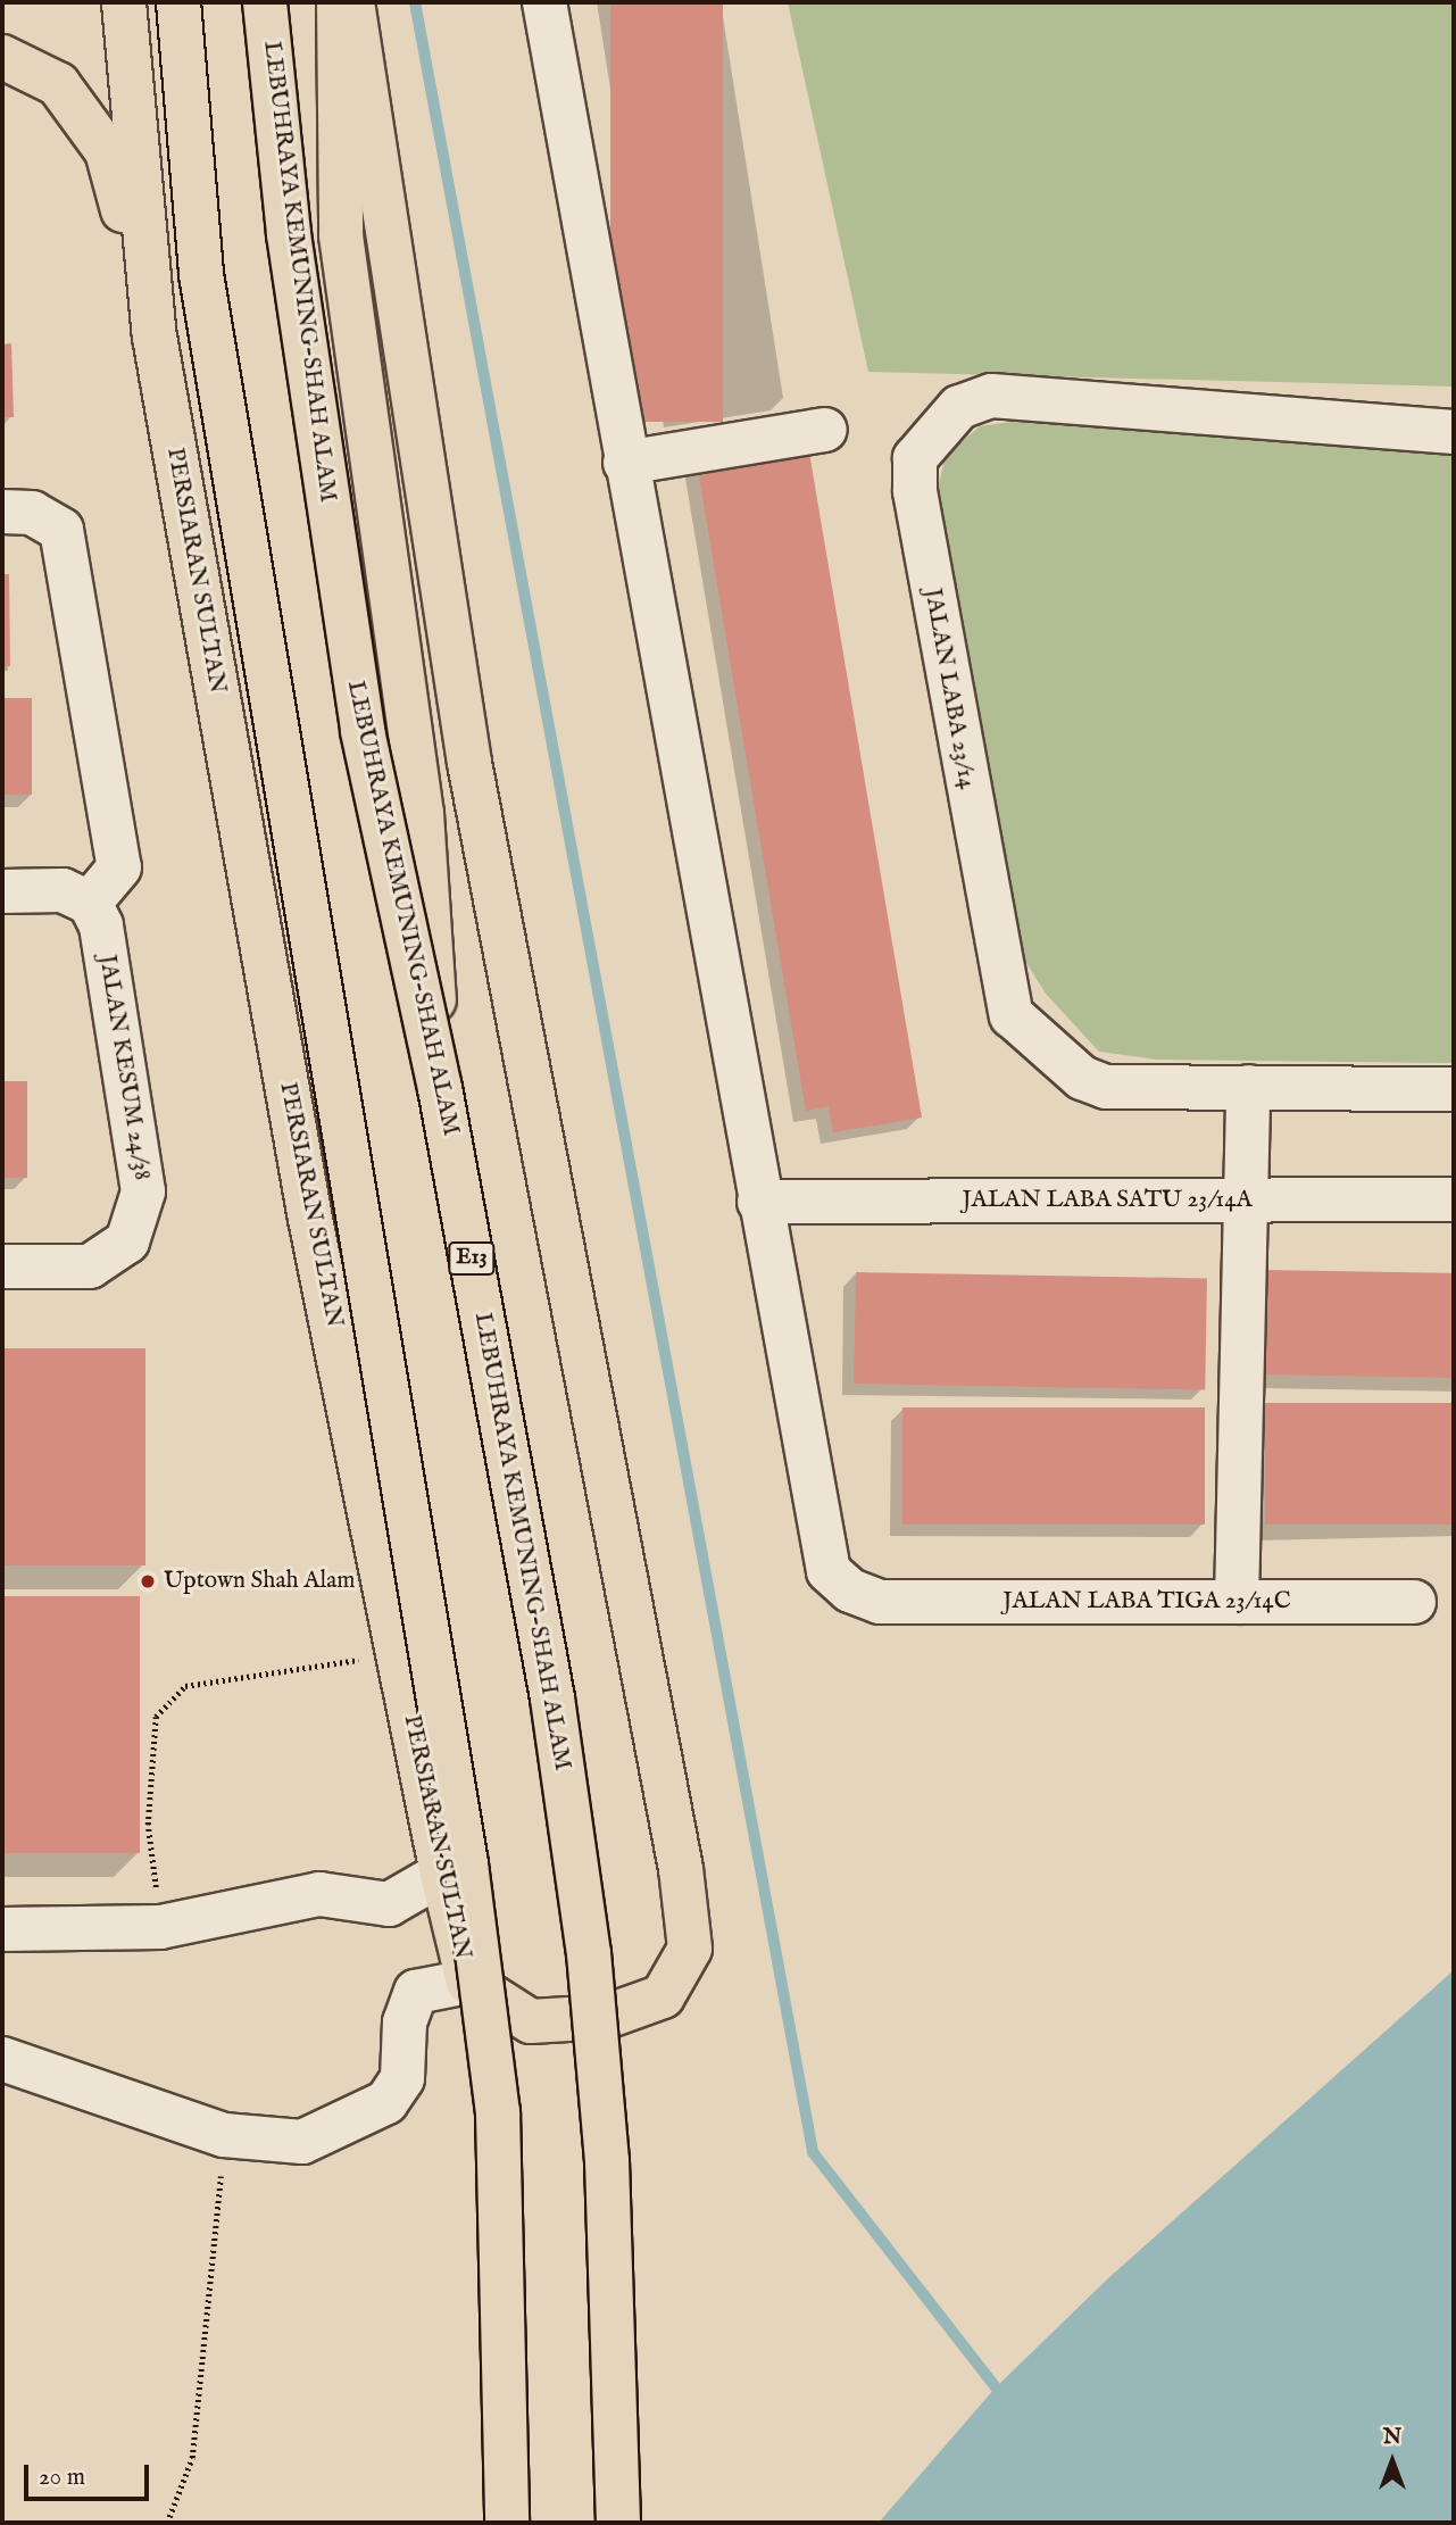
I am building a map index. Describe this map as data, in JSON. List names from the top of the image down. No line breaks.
{"streets":{"main road":["LEBUHRAYA KEMUNING-SHAH ALAM","PERSIARAN SULTAN","E13"],"street":["JALAN LABA 23/14","JALAN KESUM 24/38","JALAN LABA SATU 23/14A","JALAN LABA TIGA 23/14C"]},"crossings":[["JALAN LABA SATU 23/14A","JALAN LABA TIGA 23/14C"]],"places":["Uptown Shah Alam"],"scale_bar":"20 m","north":"top"}
